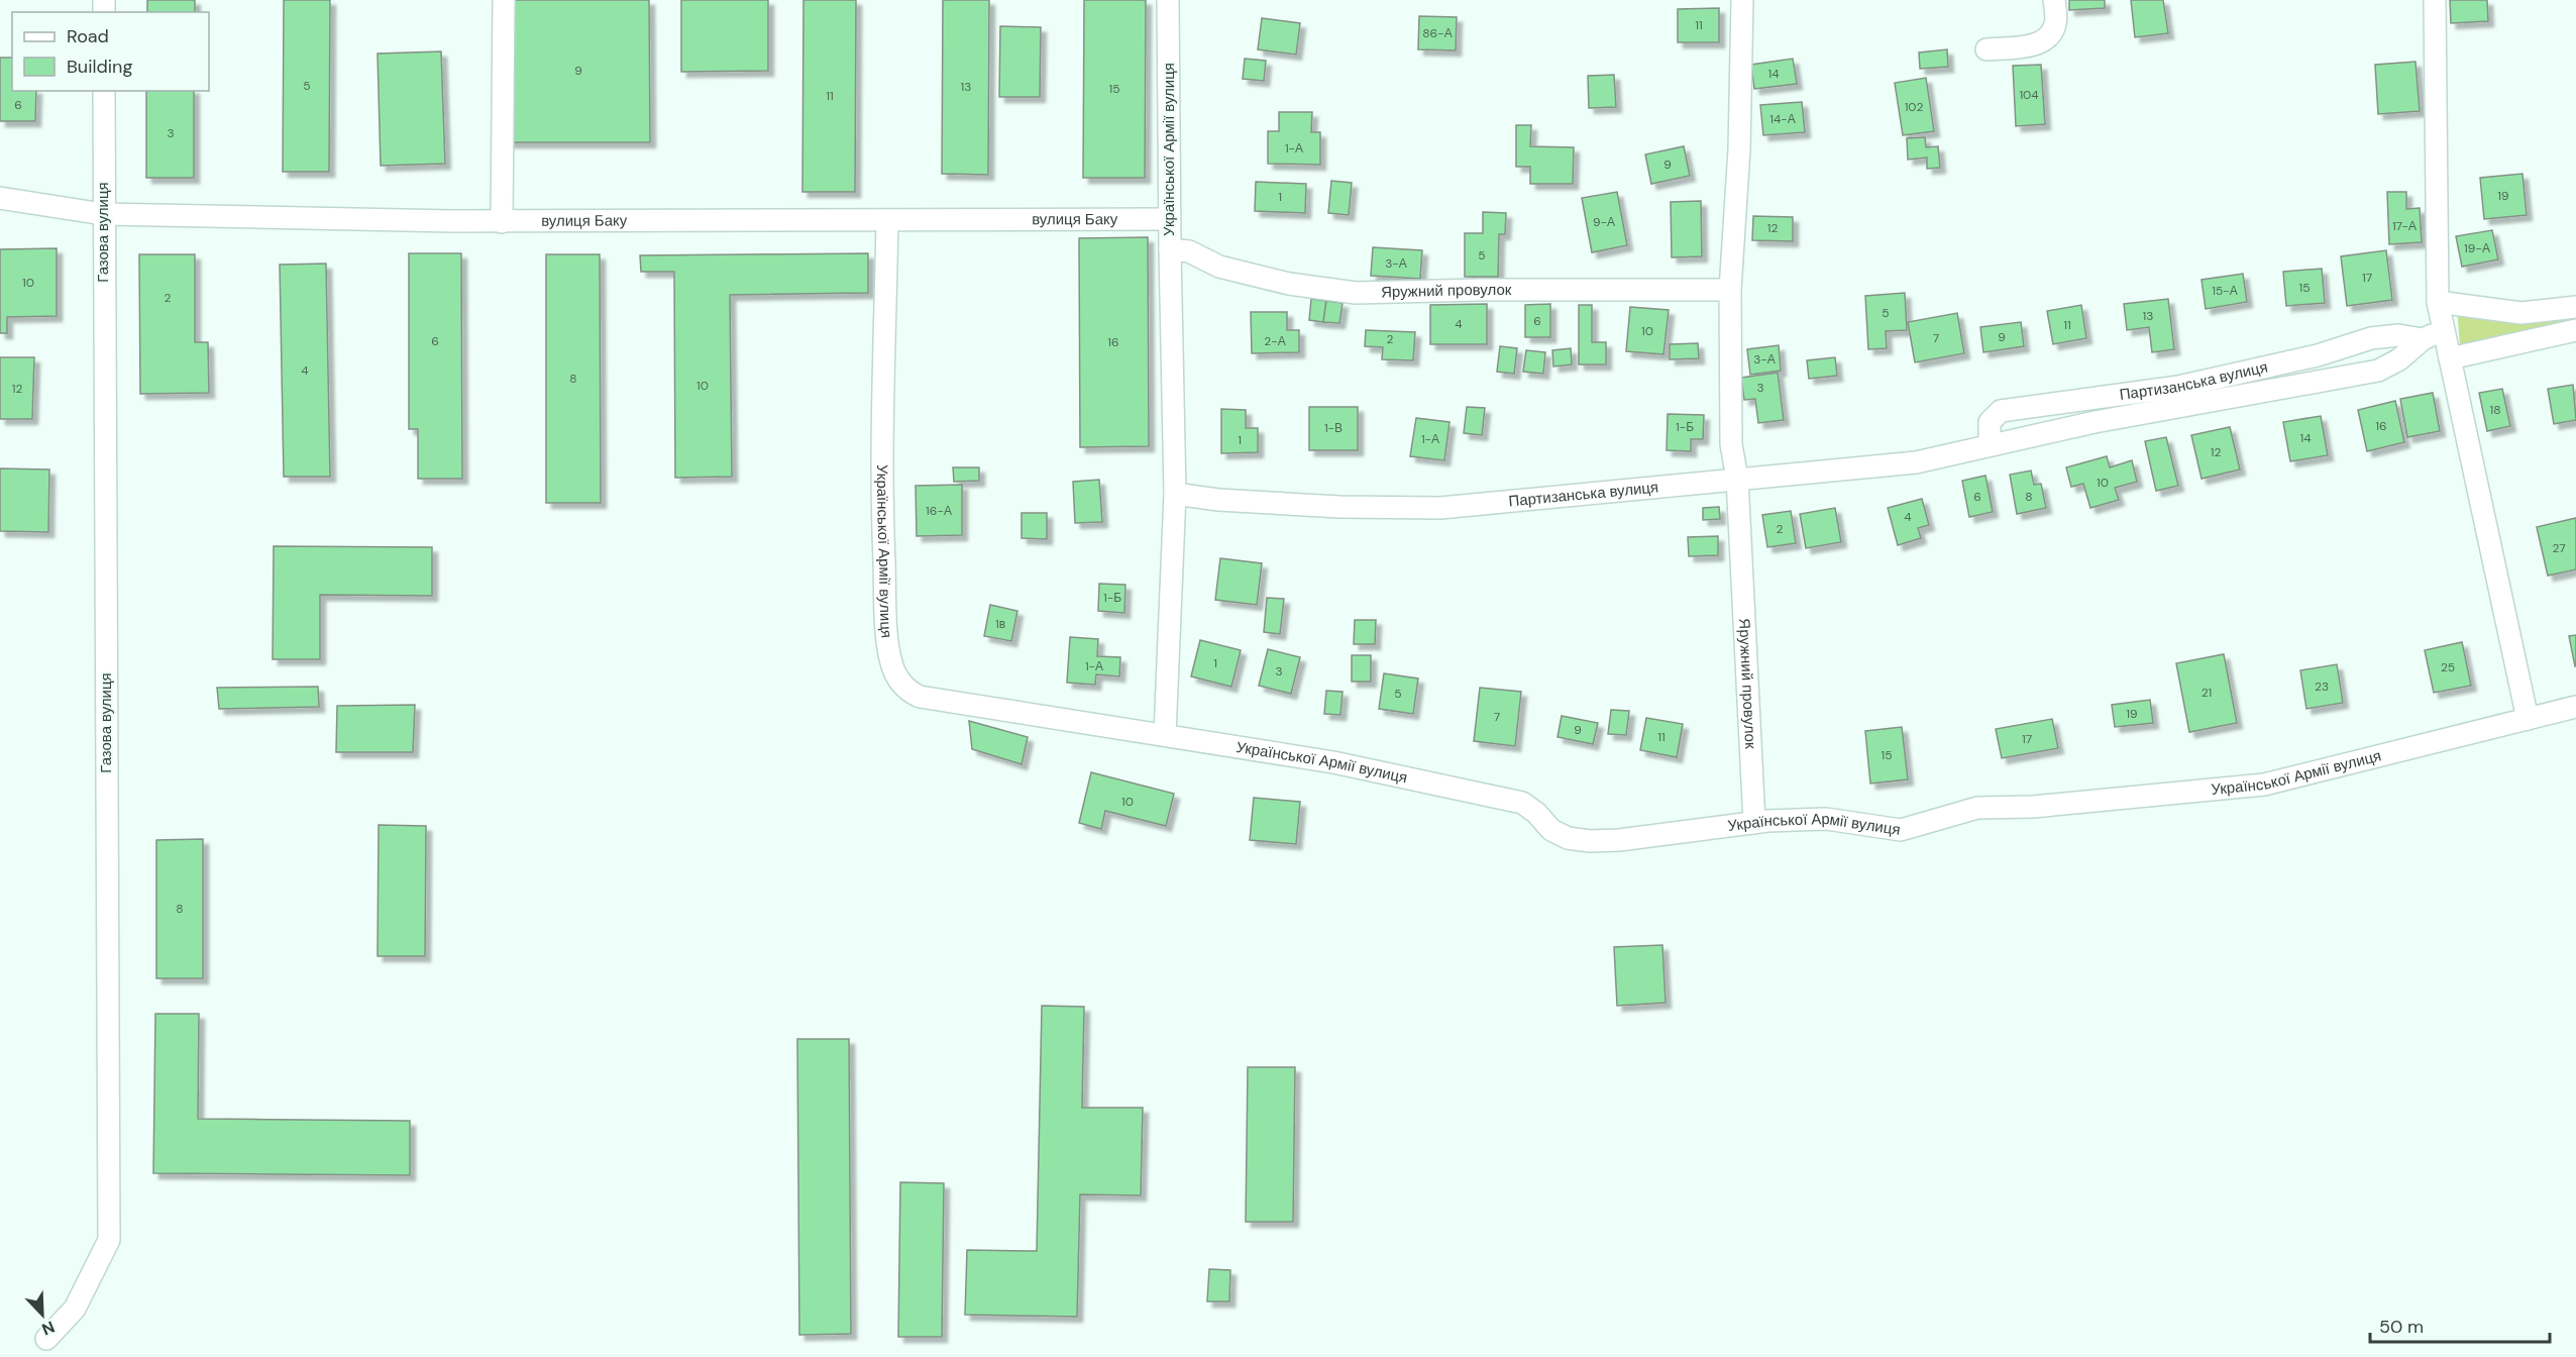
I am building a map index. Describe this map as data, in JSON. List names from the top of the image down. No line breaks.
{"streets":{"street":["Української Армії вулиця","вулиця Баку","Газова вулиця","Яружний провулок","Партизанська вулиця"]},"crossings":[["Української Армії вулиця","вулиця Баку"],["Української Армії вулиця","Яружний провулок"],["Української Армії вулиця","Партизанська вулиця"],["вулиця Баку","Газова вулиця"],["Яружний провулок","Партизанська вулиця"]],"house_numbers":["11","86-А","9","14","5","13","15","104","11","6","102","14-А","3","1-А","9","19","1","9-А","17-А","12","19-А","5","3-А","17","10","15","15-А","2","5","13","6","4","11","10","9","7","2","6","2-А","16","3-А","4","8","10","3","12","18","16","1-Б","1-В","14","1-А","1","12","10","6","8","16-А","4","2","27","1-Б","1в","1","1-А","25","3","23","21","5","19","7","9","11","17","15","10","8"],"legend":["Road","Building"],"scale_bar":"50 m","north":"bottom right"}
